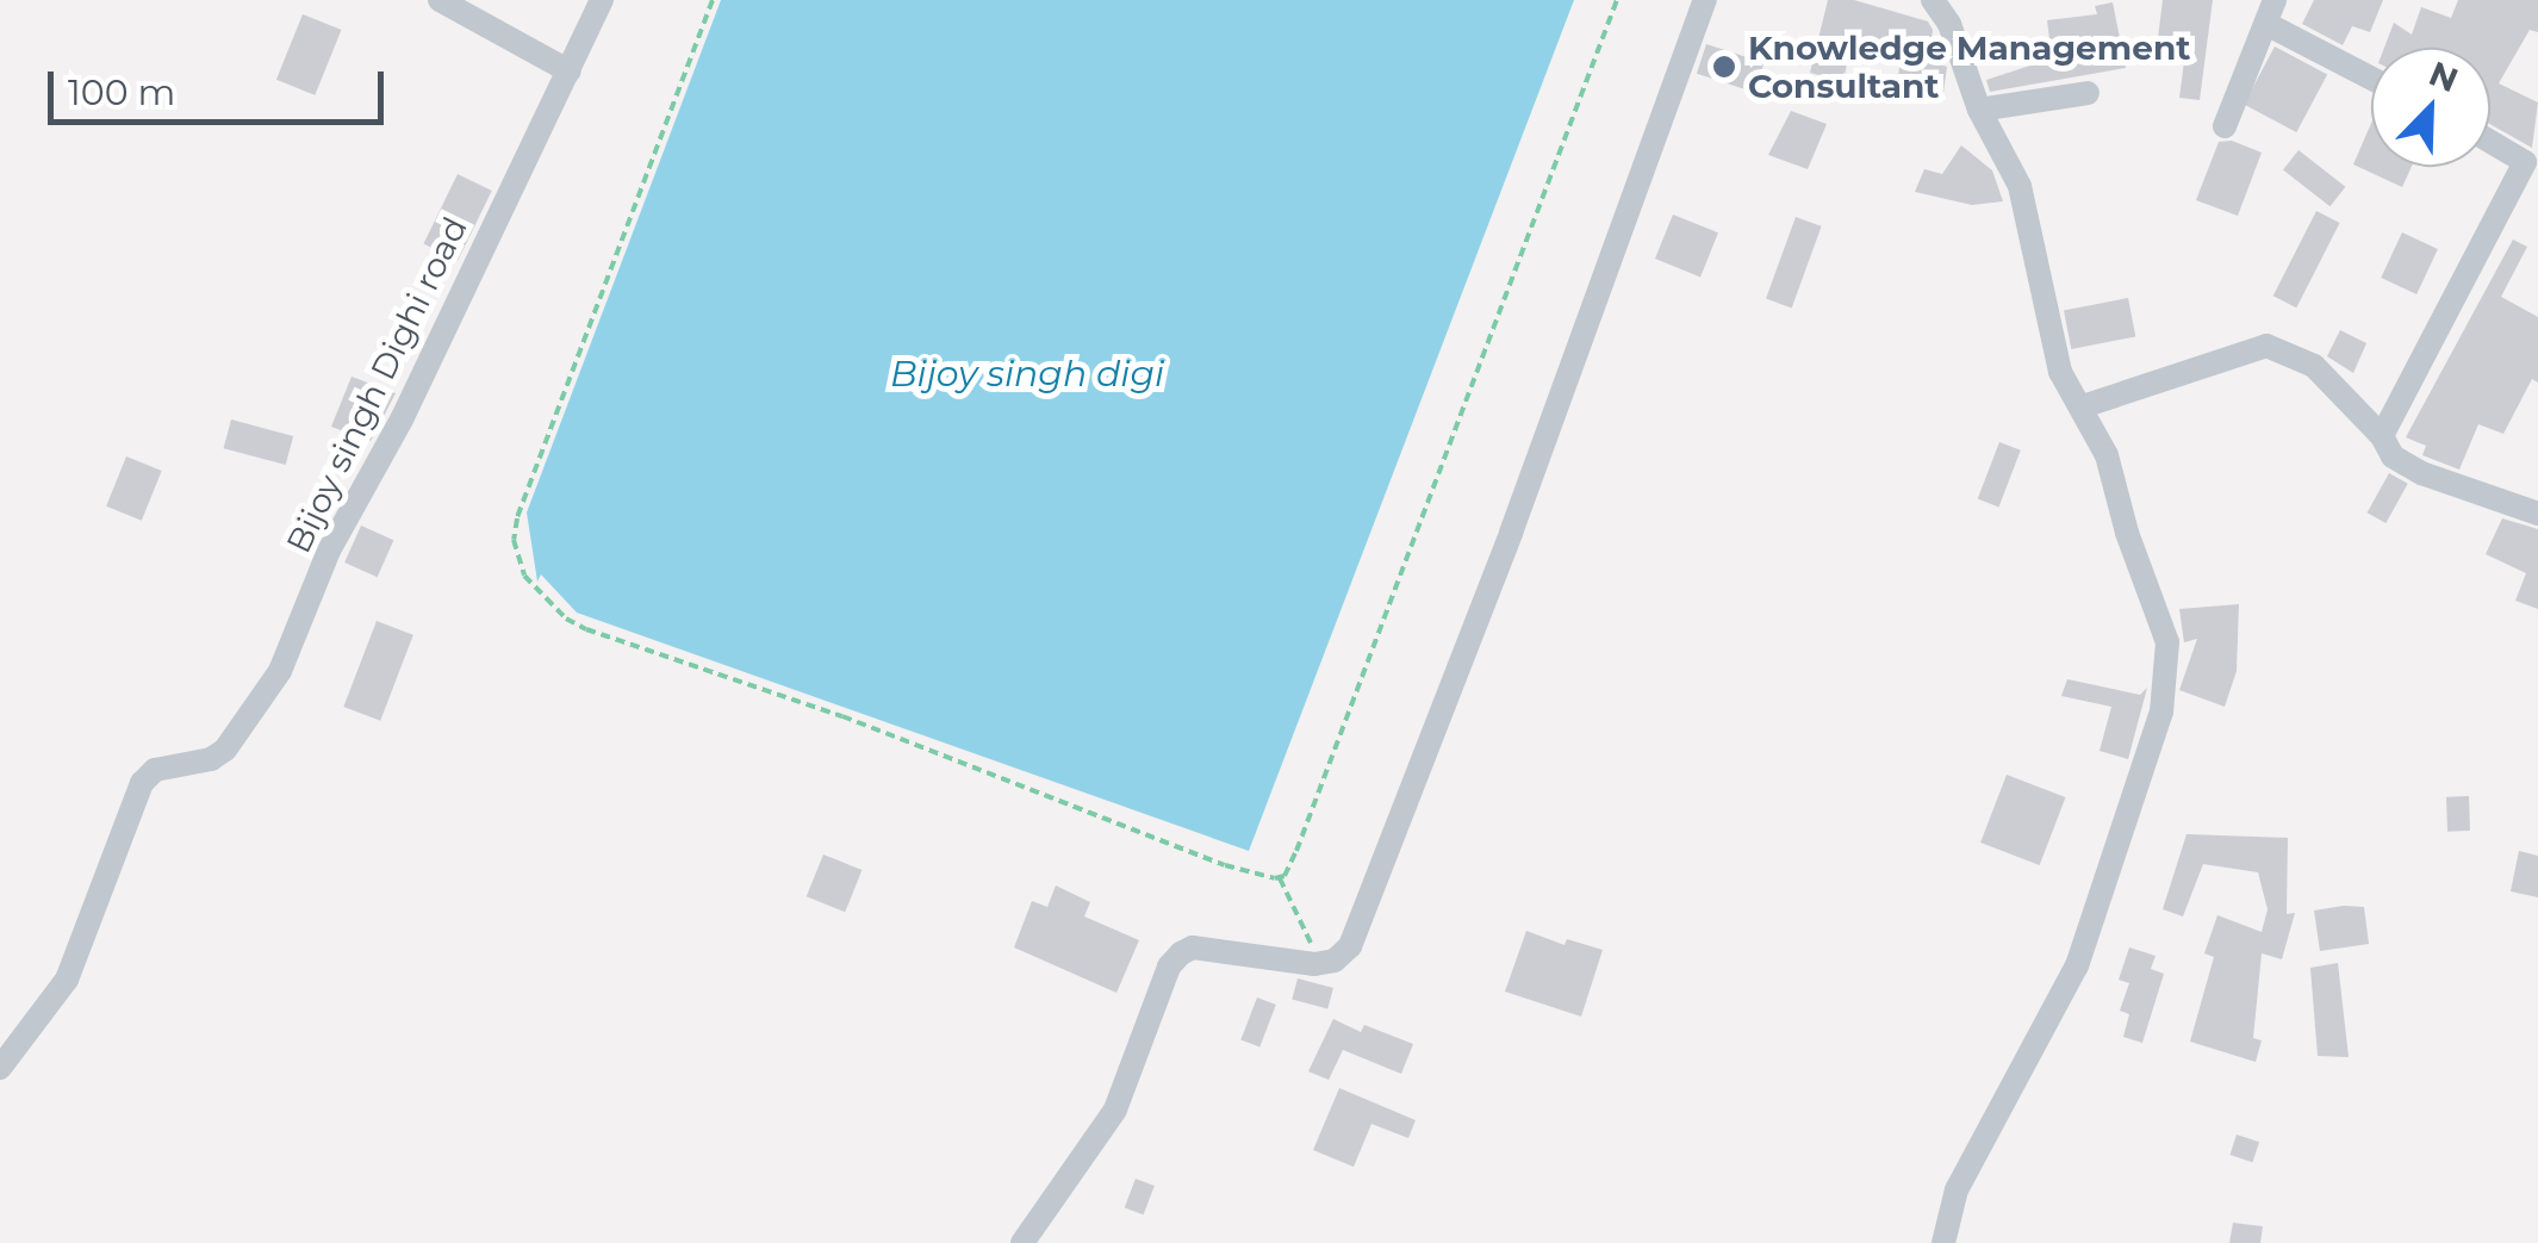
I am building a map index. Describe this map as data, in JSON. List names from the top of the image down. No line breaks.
{"streets":{"street":["Bijoy singh Dighi road"]},"water":["Bijoy singh digi"],"places":["Knowledge Management Consultant"],"scale_bar":"100 m","north":"top right"}
